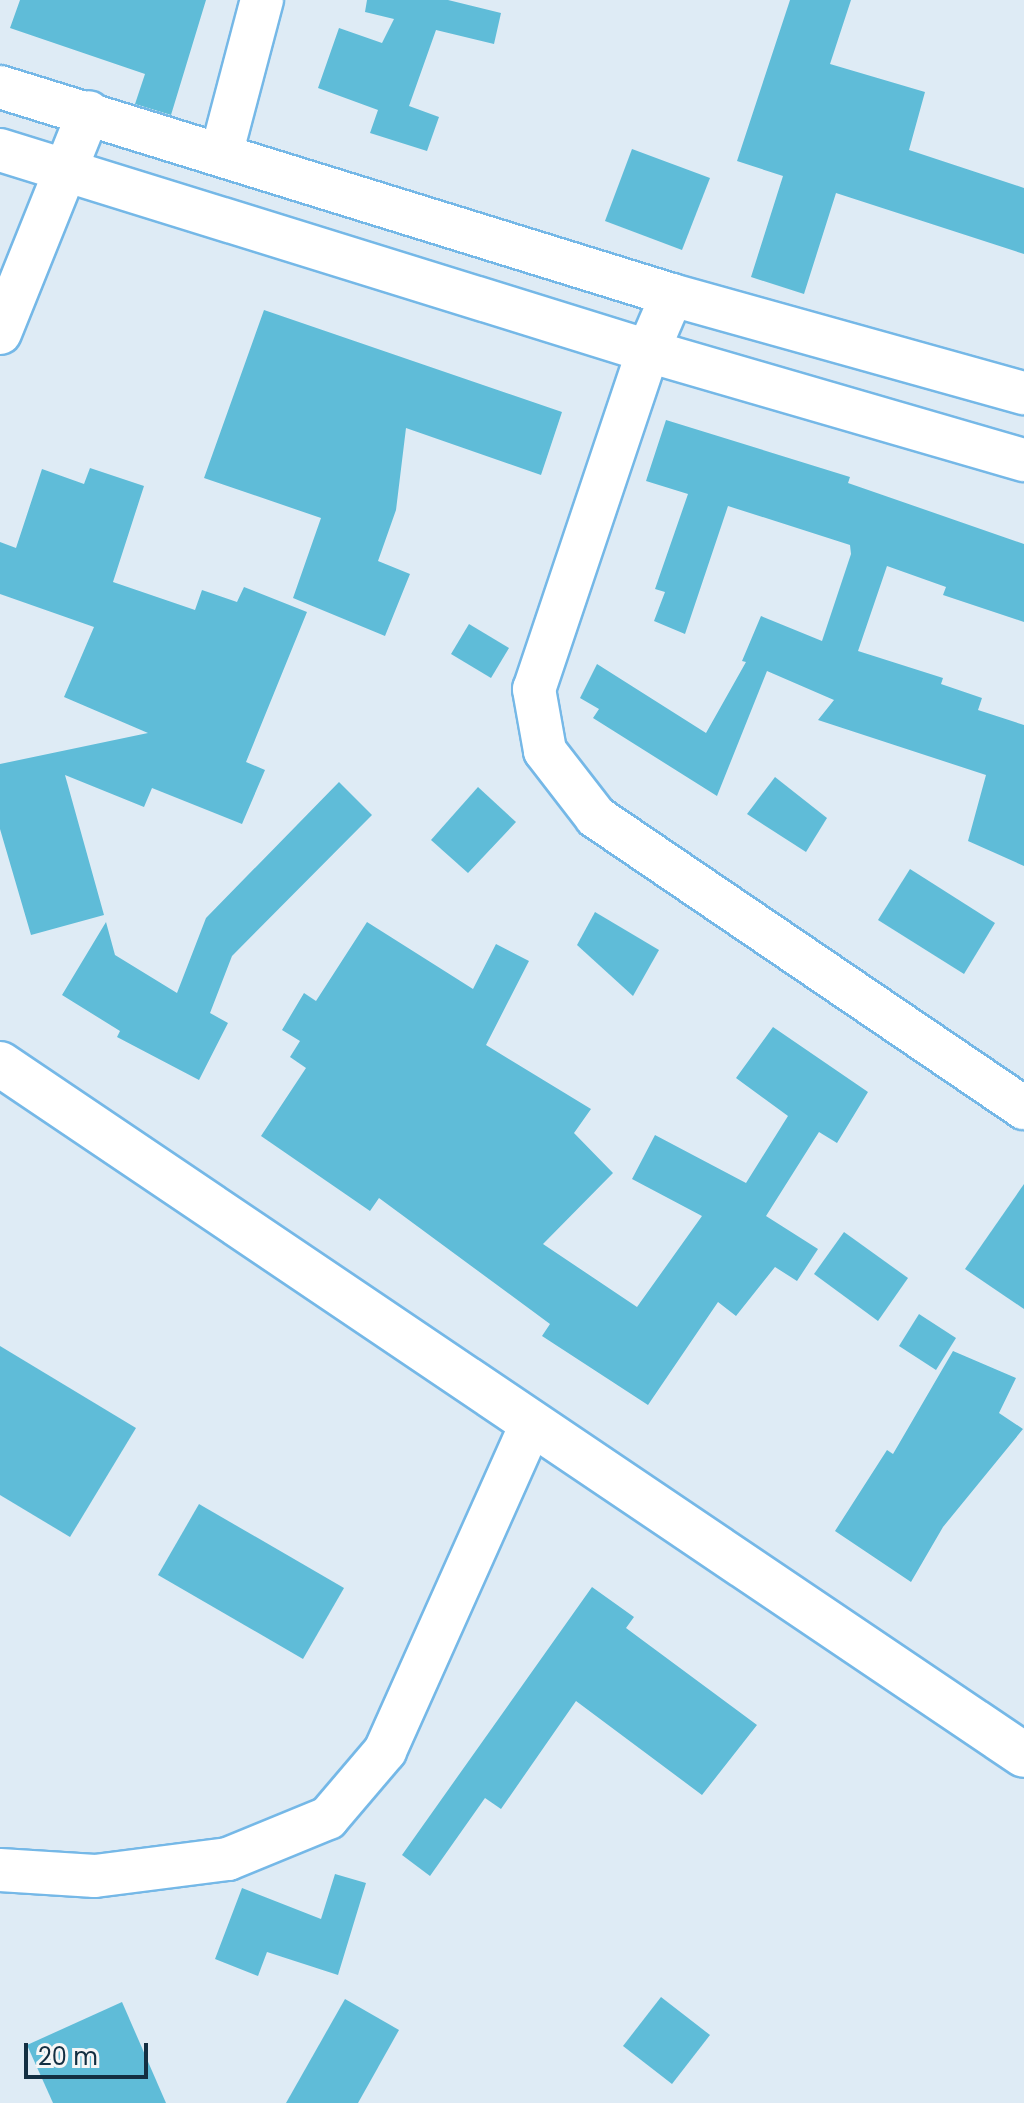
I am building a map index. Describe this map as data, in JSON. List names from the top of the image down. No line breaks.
{"scale_bar":"20 m"}
